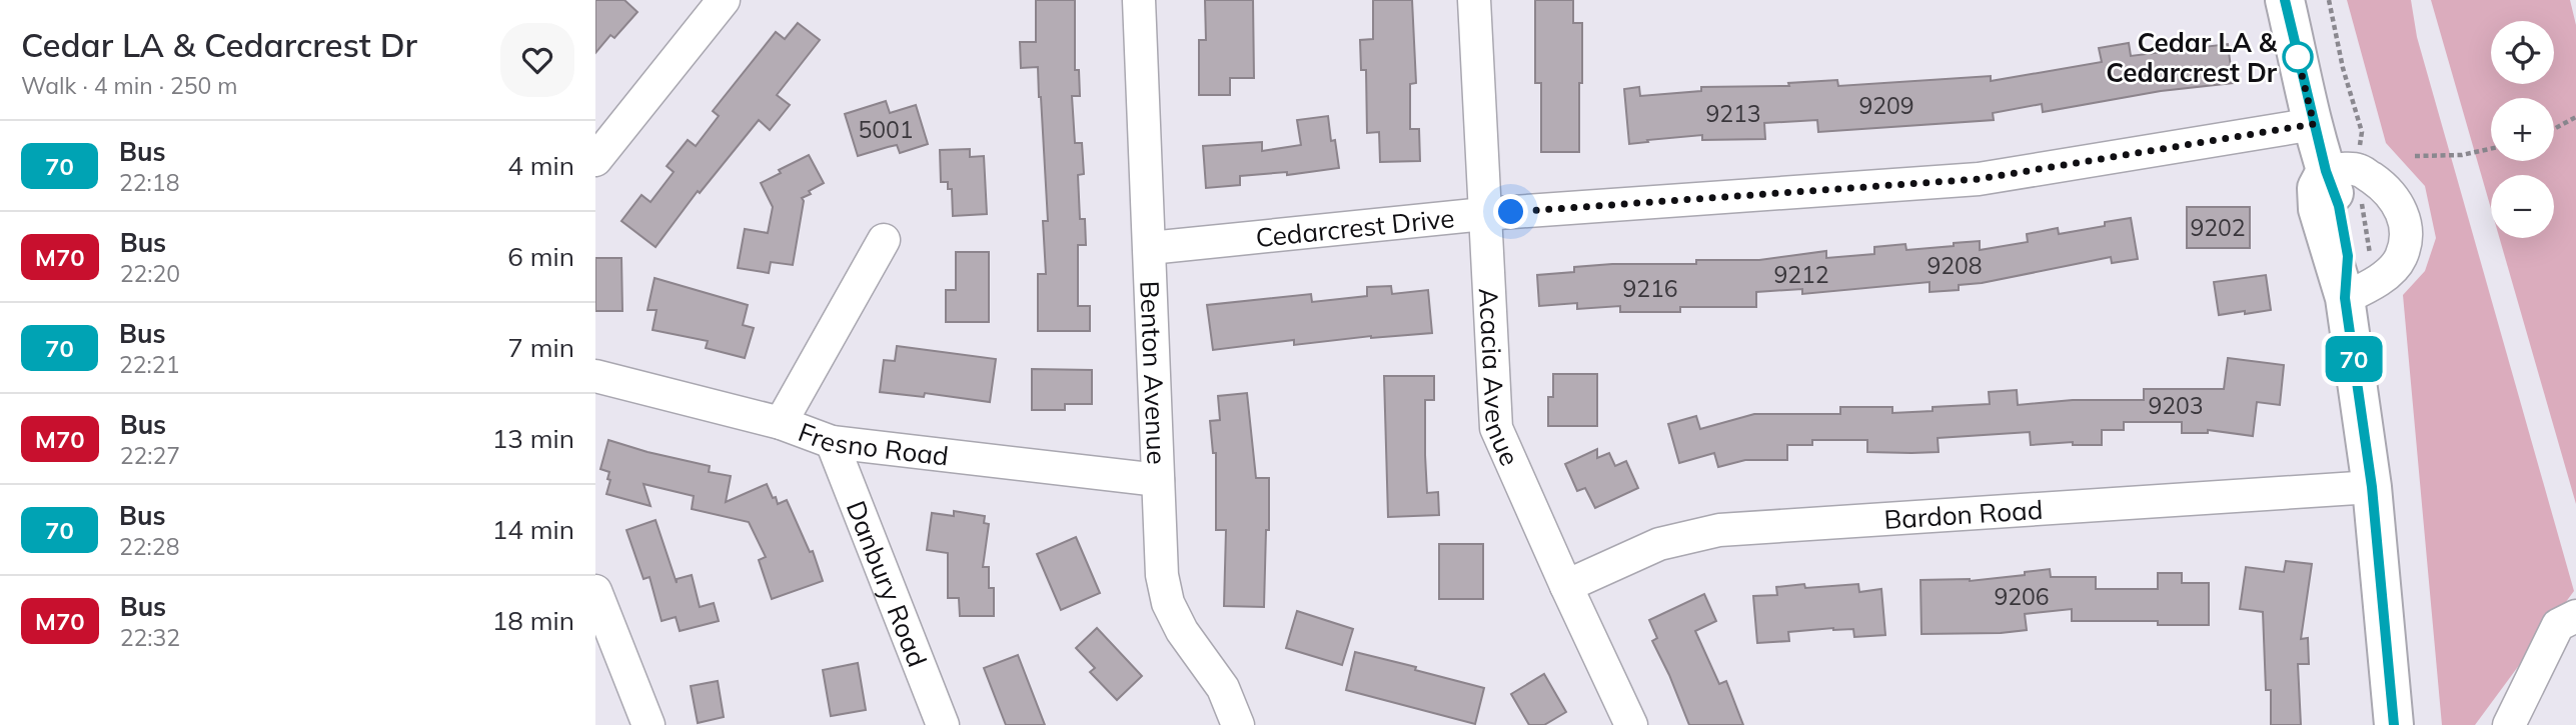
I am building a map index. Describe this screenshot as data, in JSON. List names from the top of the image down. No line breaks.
{"streets":{"street":["Cedarcrest Drive","Benton Avenue","Acacia Avenue","Fresno Road","Bardon Road","Danbury Road"]},"crossings":[["Cedarcrest Drive","Benton Avenue"],["Cedarcrest Drive","Acacia Avenue"],["Benton Avenue","Fresno Road"],["Acacia Avenue","Bardon Road"],["Fresno Road","Danbury Road"]],"places":["Cedar LA & Cedarcrest Dr"],"lines":["bus line 70"],"house_numbers":["9209","9213","5001","9202","9208","9212","9216","9203","9206"],"page":{"heading":["Cedar LA & Cedarcrest Dr","Walk · 4 min · 250 m"],"on_map":"70","map_buttons":["+","−"],"list":[{"mark":"70","name":"Bus","note":"22:18","value":"4 min"},{"mark":"M70","name":"Bus","note":"22:20","value":"6 min"},{"mark":"70","name":"Bus","note":"22:21","value":"7 min"},{"mark":"M70","name":"Bus","note":"22:27","value":"13 min"},{"mark":"70","name":"Bus","note":"22:28","value":"14 min"},{"mark":"M70","name":"Bus","note":"22:32","value":"18 min"}]}}
